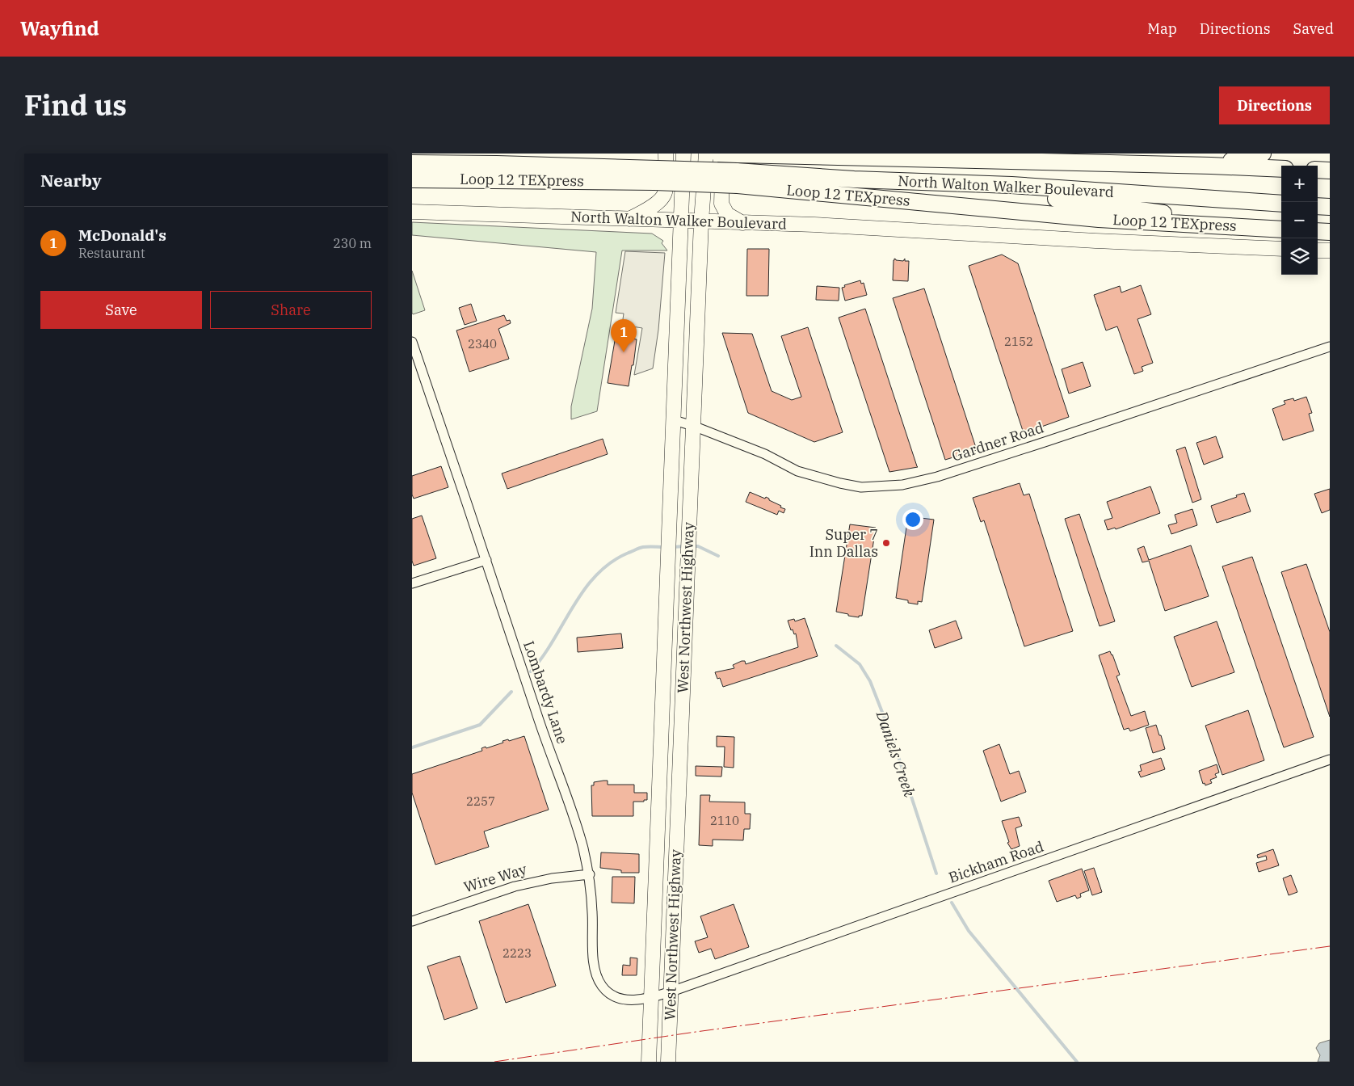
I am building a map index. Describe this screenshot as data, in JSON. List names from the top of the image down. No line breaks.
{"streets":{"highway":["Loop 12 TEXpress","North Walton Walker Boulevard"],"main road":["West Northwest Highway"],"street":["Gardner Road","Lombardy Lane","Bickham Road","Wire Way"]},"crossings":[["Loop 12 TEXpress","North Walton Walker Boulevard"],["North Walton Walker Boulevard","West Northwest Highway"],["Gardner Road","West Northwest Highway"],["West Northwest Highway","Lombardy Lane"],["West Northwest Highway","Bickham Road"],["Lombardy Lane","Bickham Road"],["Lombardy Lane","Wire Way"]],"water":["Daniels Creek"],"places":["Super 7 Inn Dallas"],"house_numbers":["2152","2340","2257","2110","2223"],"page":{"header":"Wayfind","nav":["Map","Directions","Saved"],"title":"Find us","buttons":["Directions",["Save","Share"]],"heading":"Nearby","map_buttons":["+","−"],"list":[{"mark":"1","name":"McDonald's","note":"Restaurant","value":"230 m"}],"pins":"1"}}
